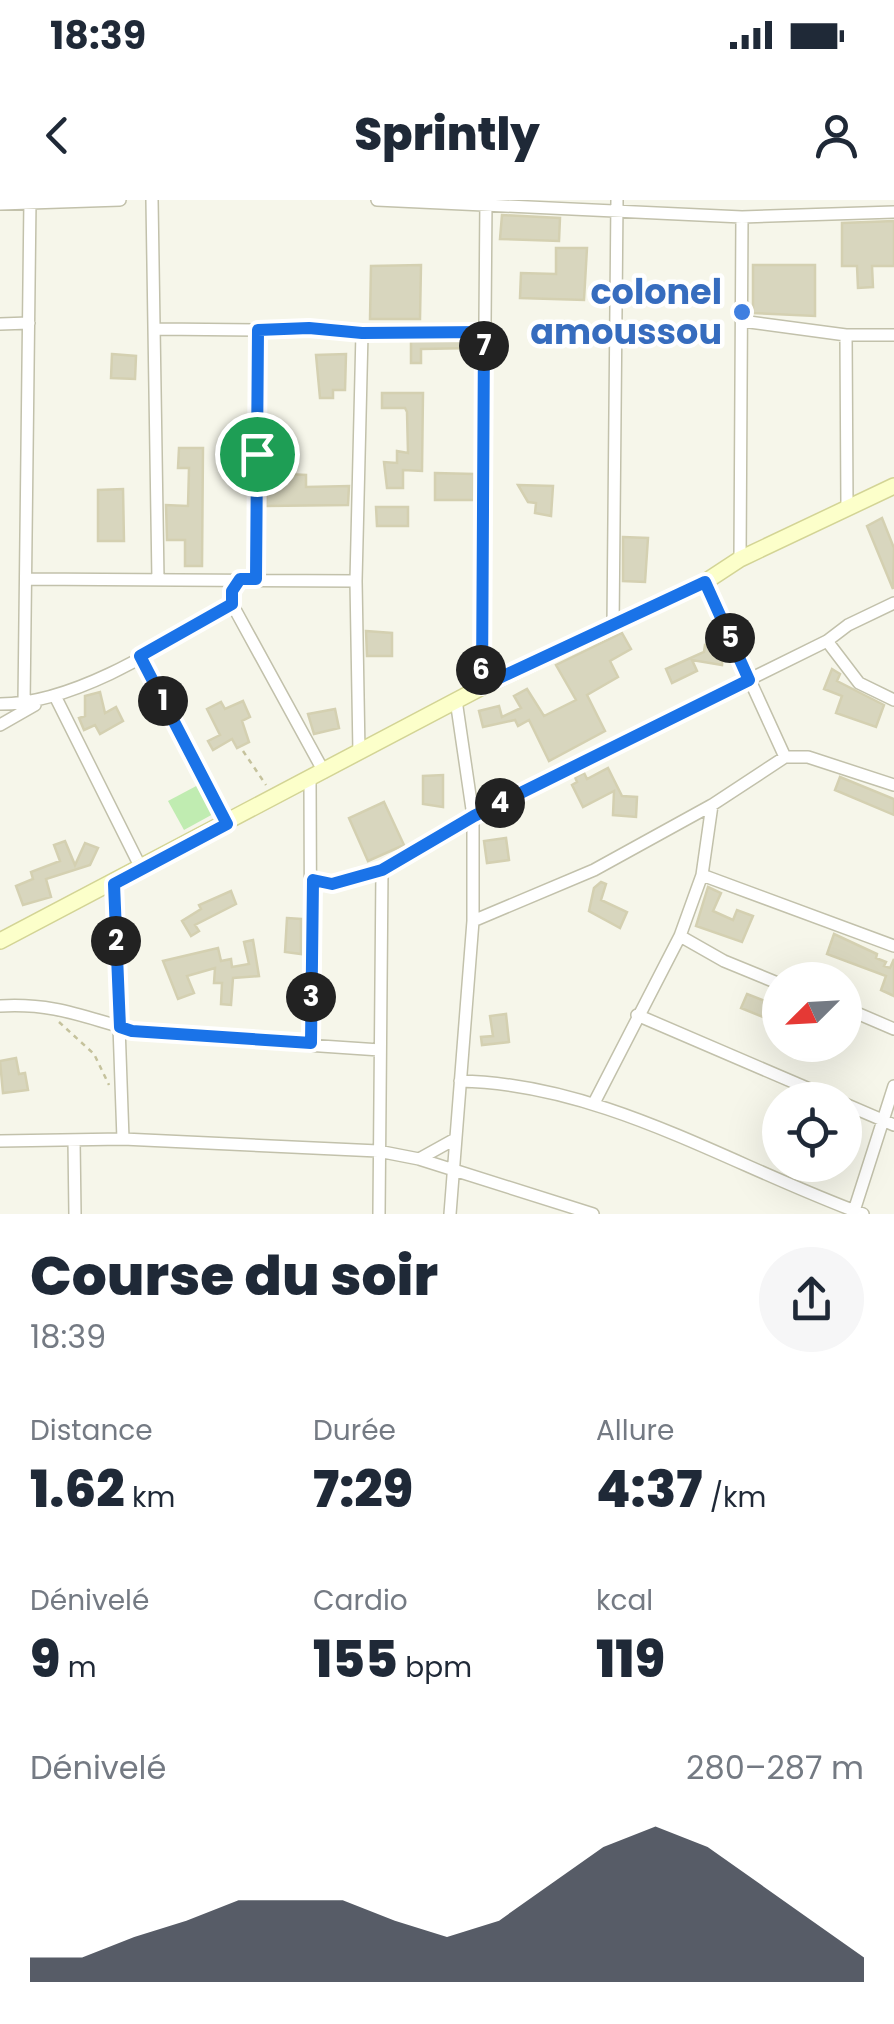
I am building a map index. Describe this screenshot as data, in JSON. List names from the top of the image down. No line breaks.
{"places":["colonel amoussou"],"north":"bottom left","page":{"status":"18:39","header":"Sprintly","pins":["7","5","6","1","4","2","3"],"heading":["Course du soir","18:39"],"stats":[["Distance","1.62 km"],["Durée","7:29"],["Allure","4:37 /km"],["Dénivelé","9 m"],["Cardio","155 bpm"],["kcal","119"]],"chart":["Dénivelé","280–287 m"]}}
